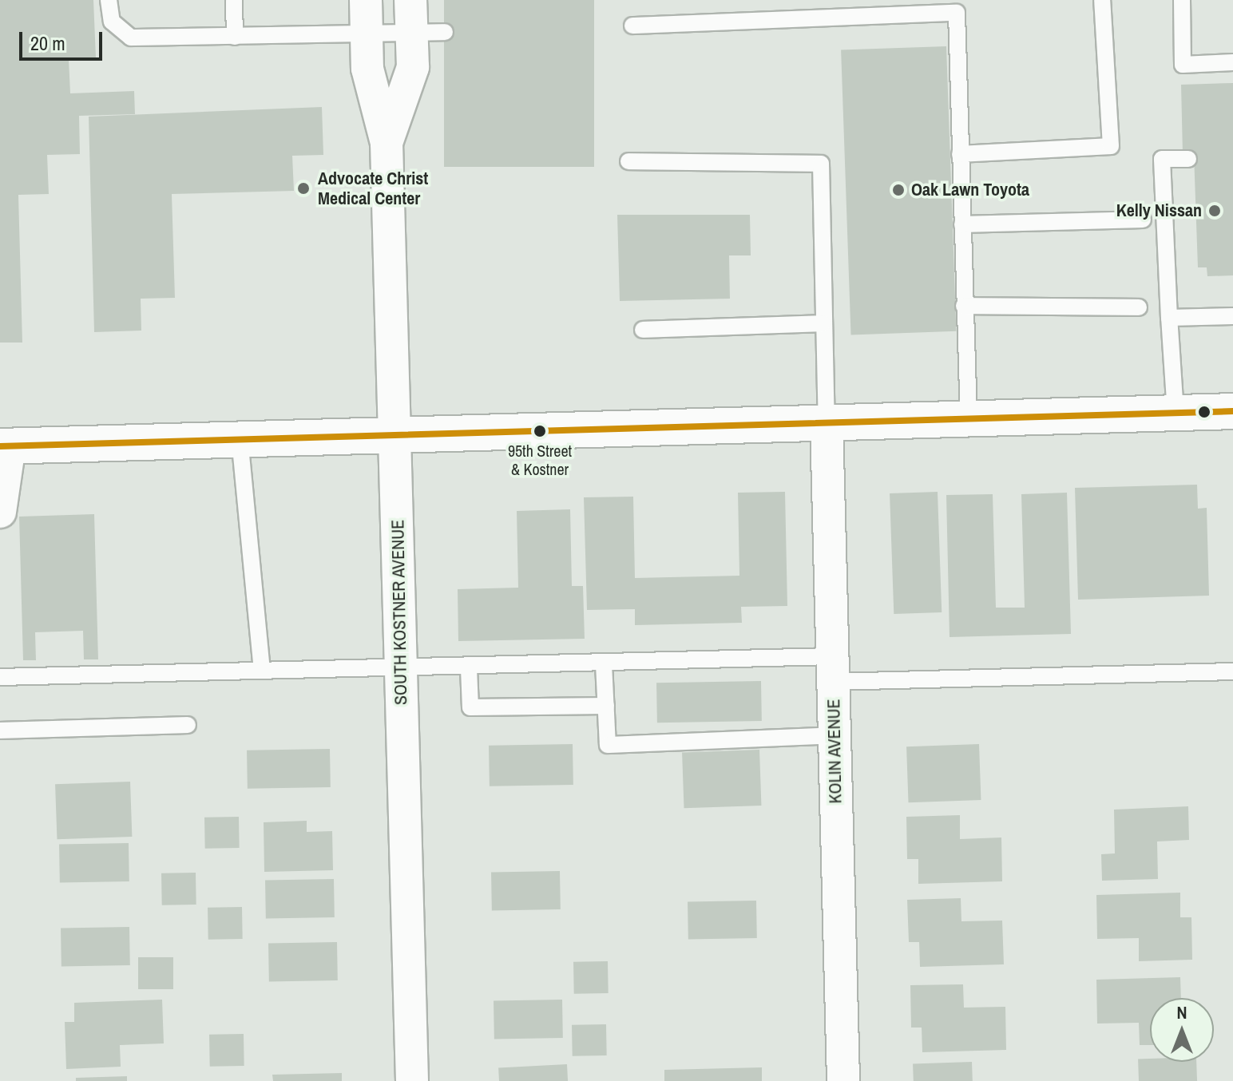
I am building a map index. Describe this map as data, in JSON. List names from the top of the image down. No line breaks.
{"streets":{"street":["SOUTH KOSTNER AVENUE","KOLIN AVENUE"]},"places":["Advocate Christ Medical Center","Oak Lawn Toyota","Kelly Nissan","95th Street & Kostner"],"scale_bar":"20 m","north":"top"}
